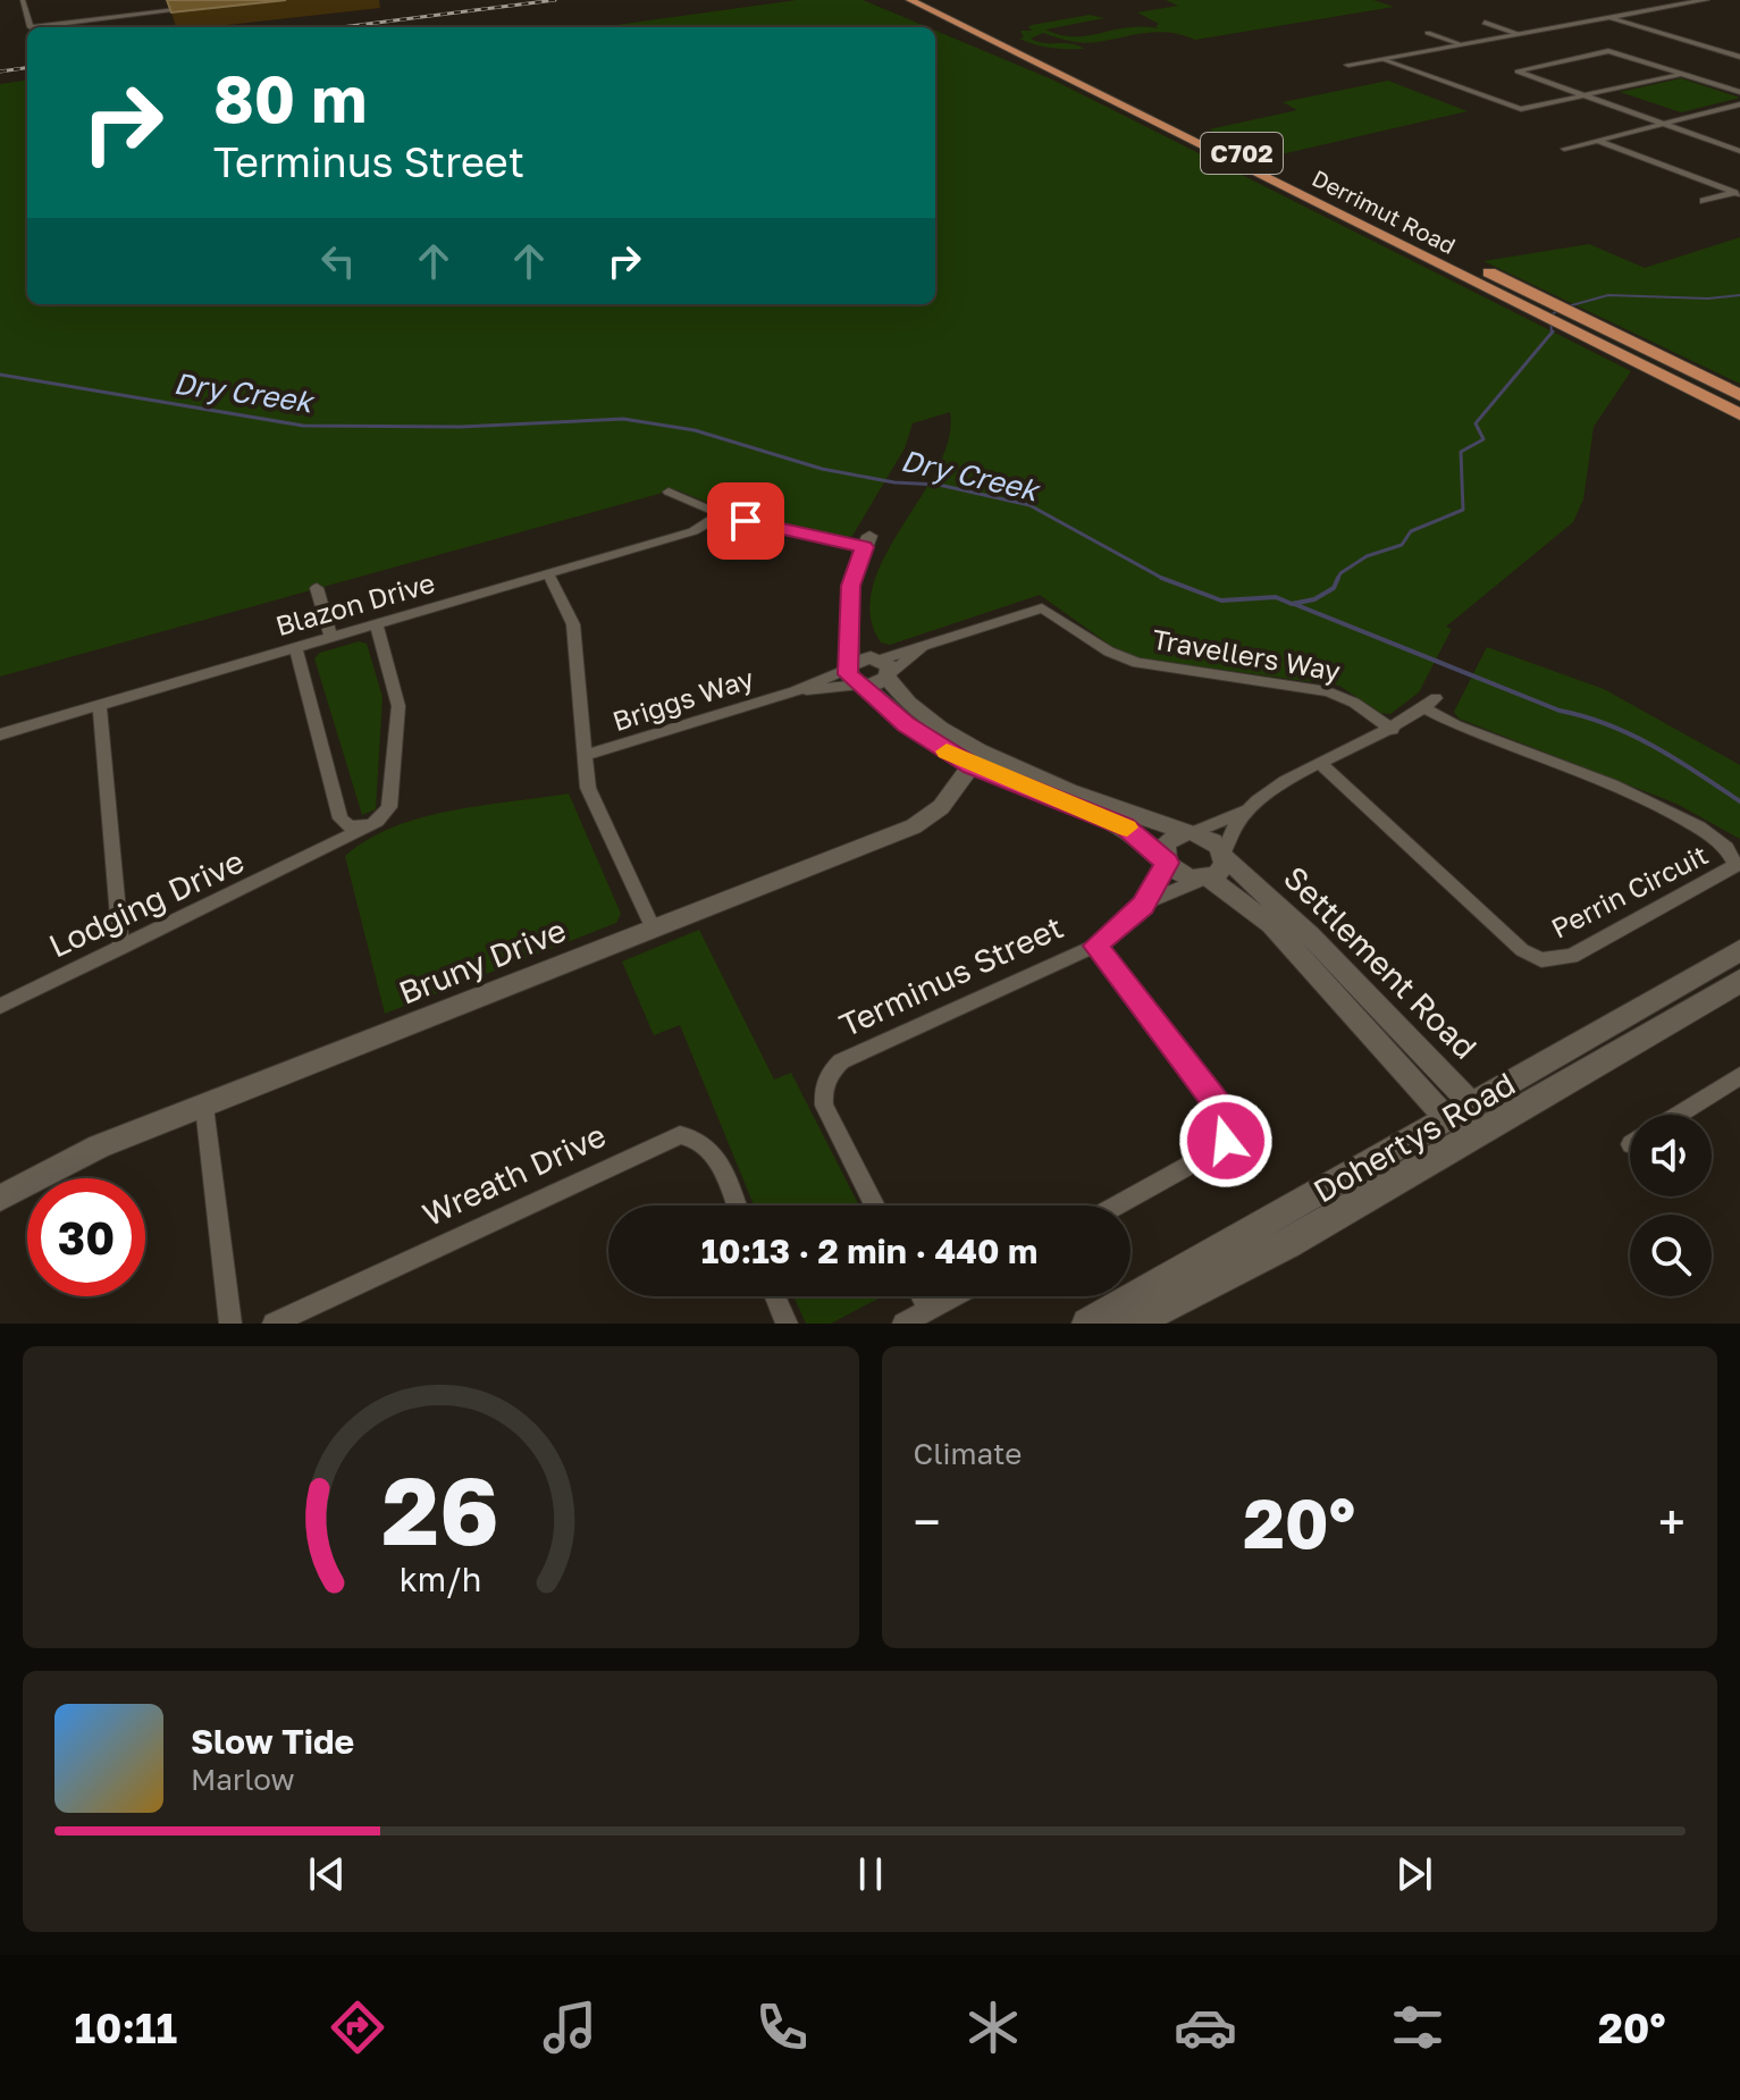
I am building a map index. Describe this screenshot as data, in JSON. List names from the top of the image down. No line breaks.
{"streets":{"main road":["C702","Derrimut Road","Dohertys Road"],"street":["Blazon Drive","Travellers Way","Briggs Way","Perrin Circuit","Lodging Drive","Bruny Drive","Settlement Road","Terminus Street","Wreath Drive"]},"crossings":[["Travellers Way","Briggs Way"],["Travellers Way","Perrin Circuit"],["Settlement Road","Terminus Street"],["Settlement Road","Dohertys Road"]],"water":["Dry Creek"],"page":{"turn":["80 m","Terminus Street"],"limit":"30","trip":"10:13 · 2 min · 440 m","tile":"Climate","heat":["−","20°","+"],"song":["Slow Tide","Marlow"],"tabs":["10:11","20°"],"gauge":["26","km/h"]}}
